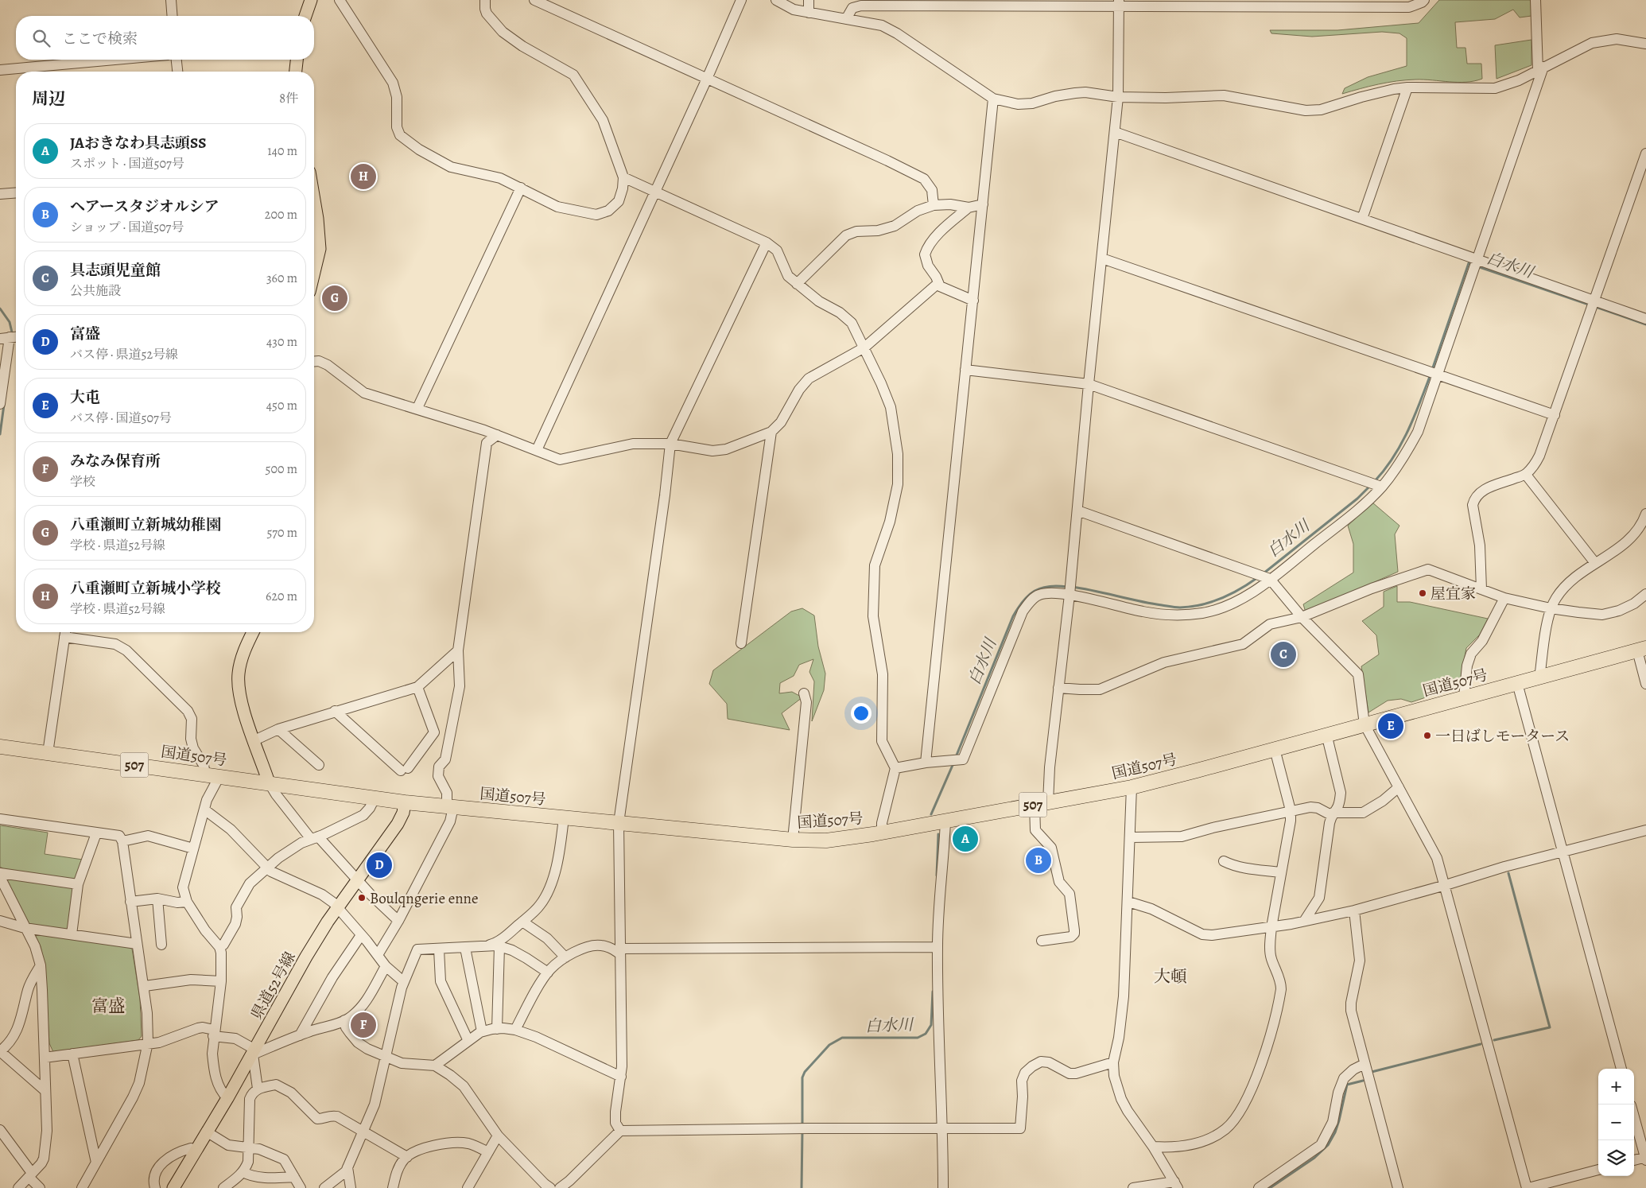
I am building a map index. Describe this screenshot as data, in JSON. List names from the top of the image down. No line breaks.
{"streets":{"highway":["国道507号","507"],"main road":["県道52号線"]},"crossings":[["国道507号","県道52号線"]],"districts":["大頓","富盛"],"water":["白水川"],"places":["屋宜家","一日ばしモータース","Boulqngerie enne"],"page":{"search":"ここで検索","heading":["周辺","8件"],"list":[{"mark":"A","name":"JAおきなわ具志頭SS","note":"スポット · 国道507号","value":"140 m"},{"mark":"B","name":"ヘアースタジオルシア","note":"ショップ · 国道507号","value":"200 m"},{"mark":"C","name":"具志頭児童館","note":"公共施設","value":"360 m"},{"mark":"D","name":"富盛","note":"バス停 · 県道52号線","value":"430 m"},{"mark":"E","name":"大屯","note":"バス停 · 国道507号","value":"450 m"},{"mark":"F","name":"みなみ保育所","note":"学校","value":"500 m"},{"mark":"G","name":"八重瀬町立新城幼稚園","note":"学校 · 県道52号線","value":"570 m"},{"mark":"H","name":"八重瀬町立新城小学校","note":"学校 · 県道52号線","value":"620 m"}],"pins":["H","G","C","E","A","B","D","F"],"map_buttons":["+","−"]}}
